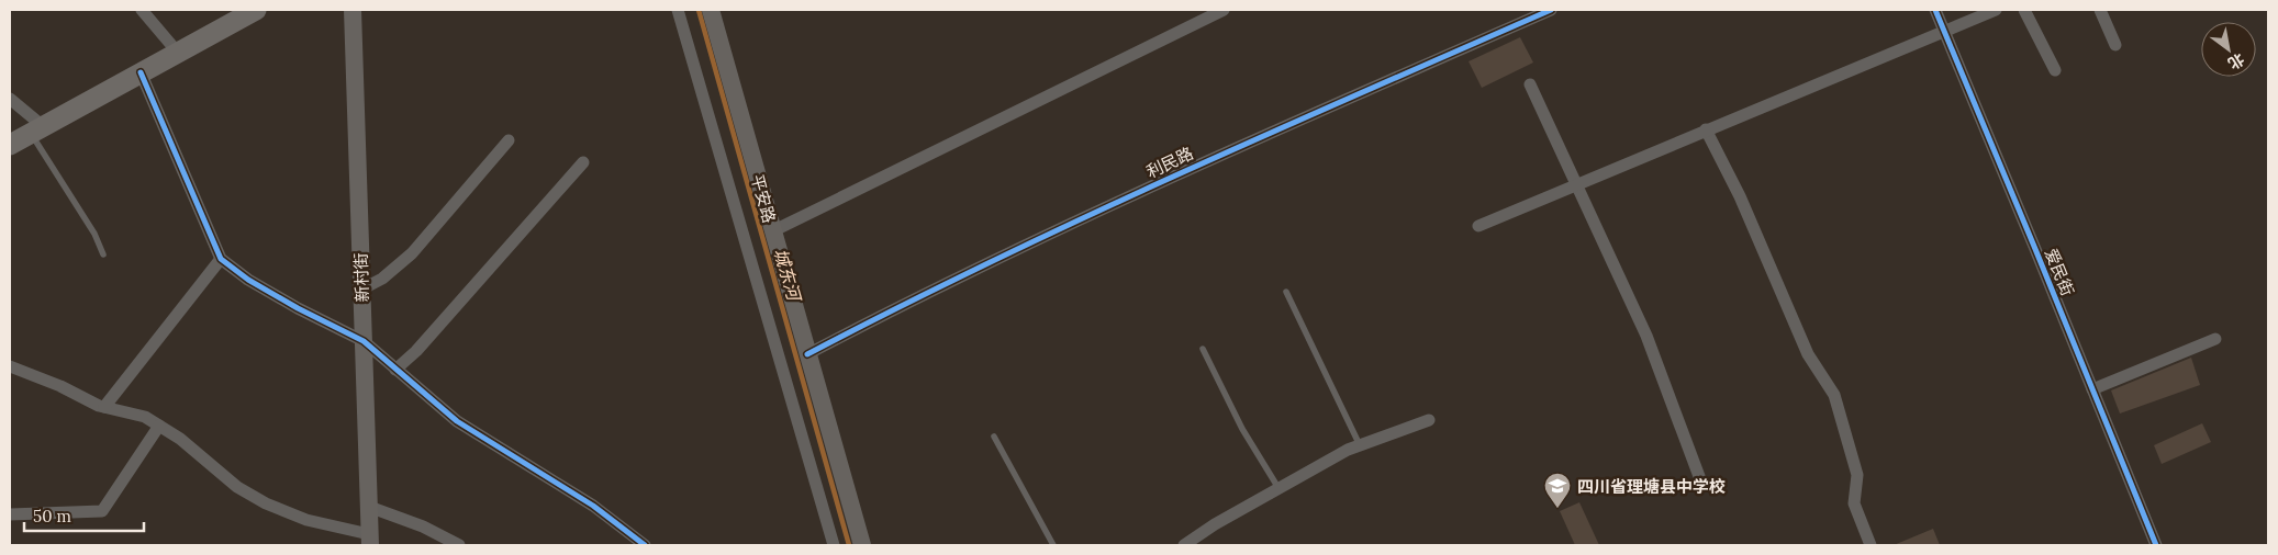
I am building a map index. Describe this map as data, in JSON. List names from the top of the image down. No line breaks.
{"streets":{"street":["利民路","平安路","爱民街","新村街"]},"crossings":[["利民路","平安路"]],"water":["城东河"],"places":{"school or university":["四川省理塘县中学校"]},"scale_bar":"50 m","north":"bottom right"}
